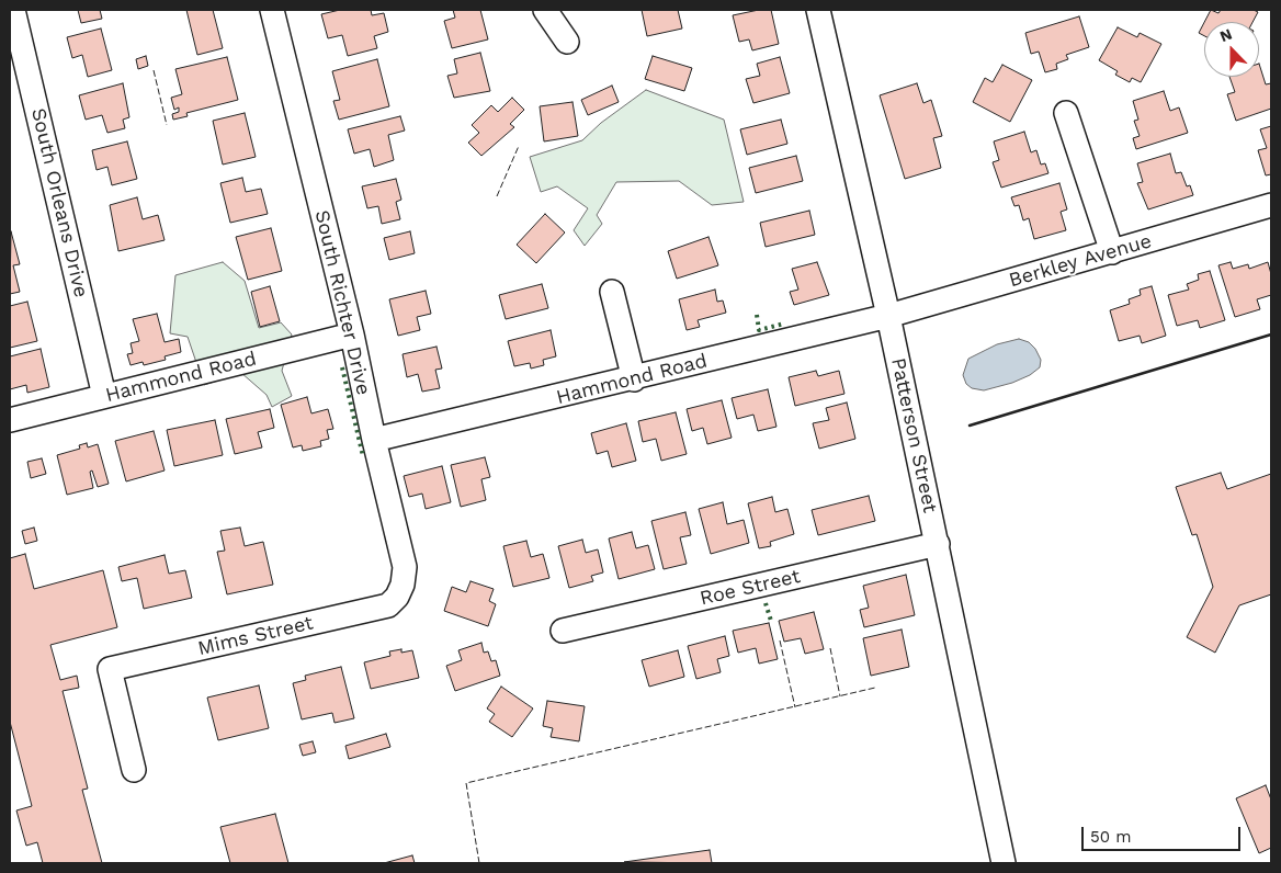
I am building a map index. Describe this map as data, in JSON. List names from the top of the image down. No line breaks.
{"streets":{"street":["South Orleans Drive","Berkley Avenue","South Richter Drive","Hammond Road","Patterson Street","Roe Street","Mims Street"]},"crossings":[["South Orleans Drive","Hammond Road"],["Berkley Avenue","Hammond Road"],["Berkley Avenue","Patterson Street"],["South Richter Drive","Hammond Road"],["South Richter Drive","Mims Street"],["Hammond Road","Patterson Street"],["Patterson Street","Roe Street"]],"scale_bar":"50 m","north":"top"}
